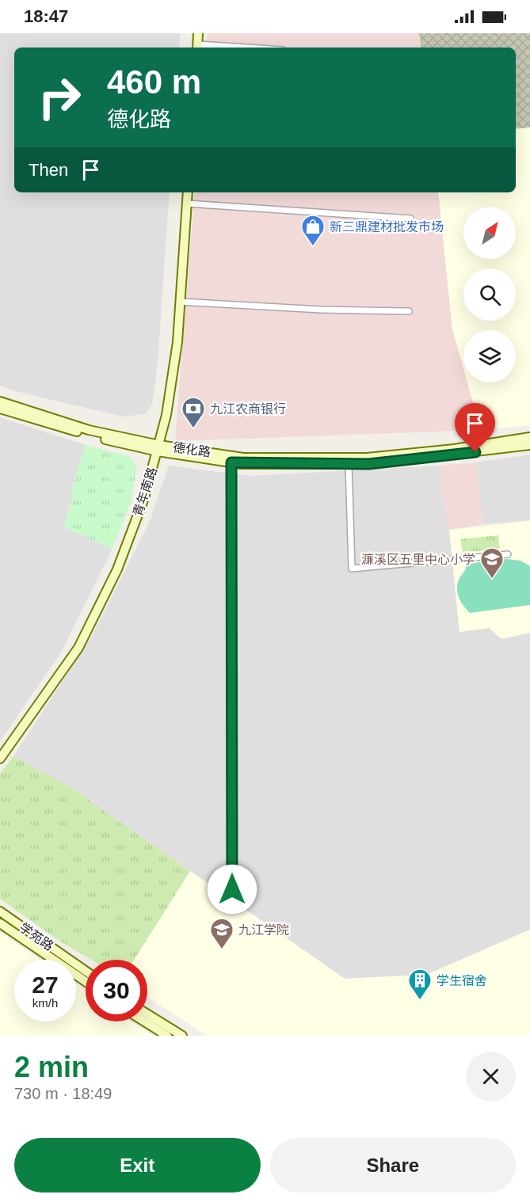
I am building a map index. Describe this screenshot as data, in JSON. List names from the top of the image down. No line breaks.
{"streets":{"main road":["德化路","青年南路","学苑路"]},"crossings":[["德化路","青年南路"]],"places":{"shop":["新三鼎建材批发市场"],"bank":["九江农商银行"],"school or university":["濂溪区五里中心小学","九江学院"],"building":["学生宿舍"]},"north":"top right","page":{"status":"18:47","turn":["460 m","德化路"],"then":"Then","speed":"27 km/h","limit":"30","heading":["2 min","730 m · 18:49"],"buttons":["Exit","Share"]}}
